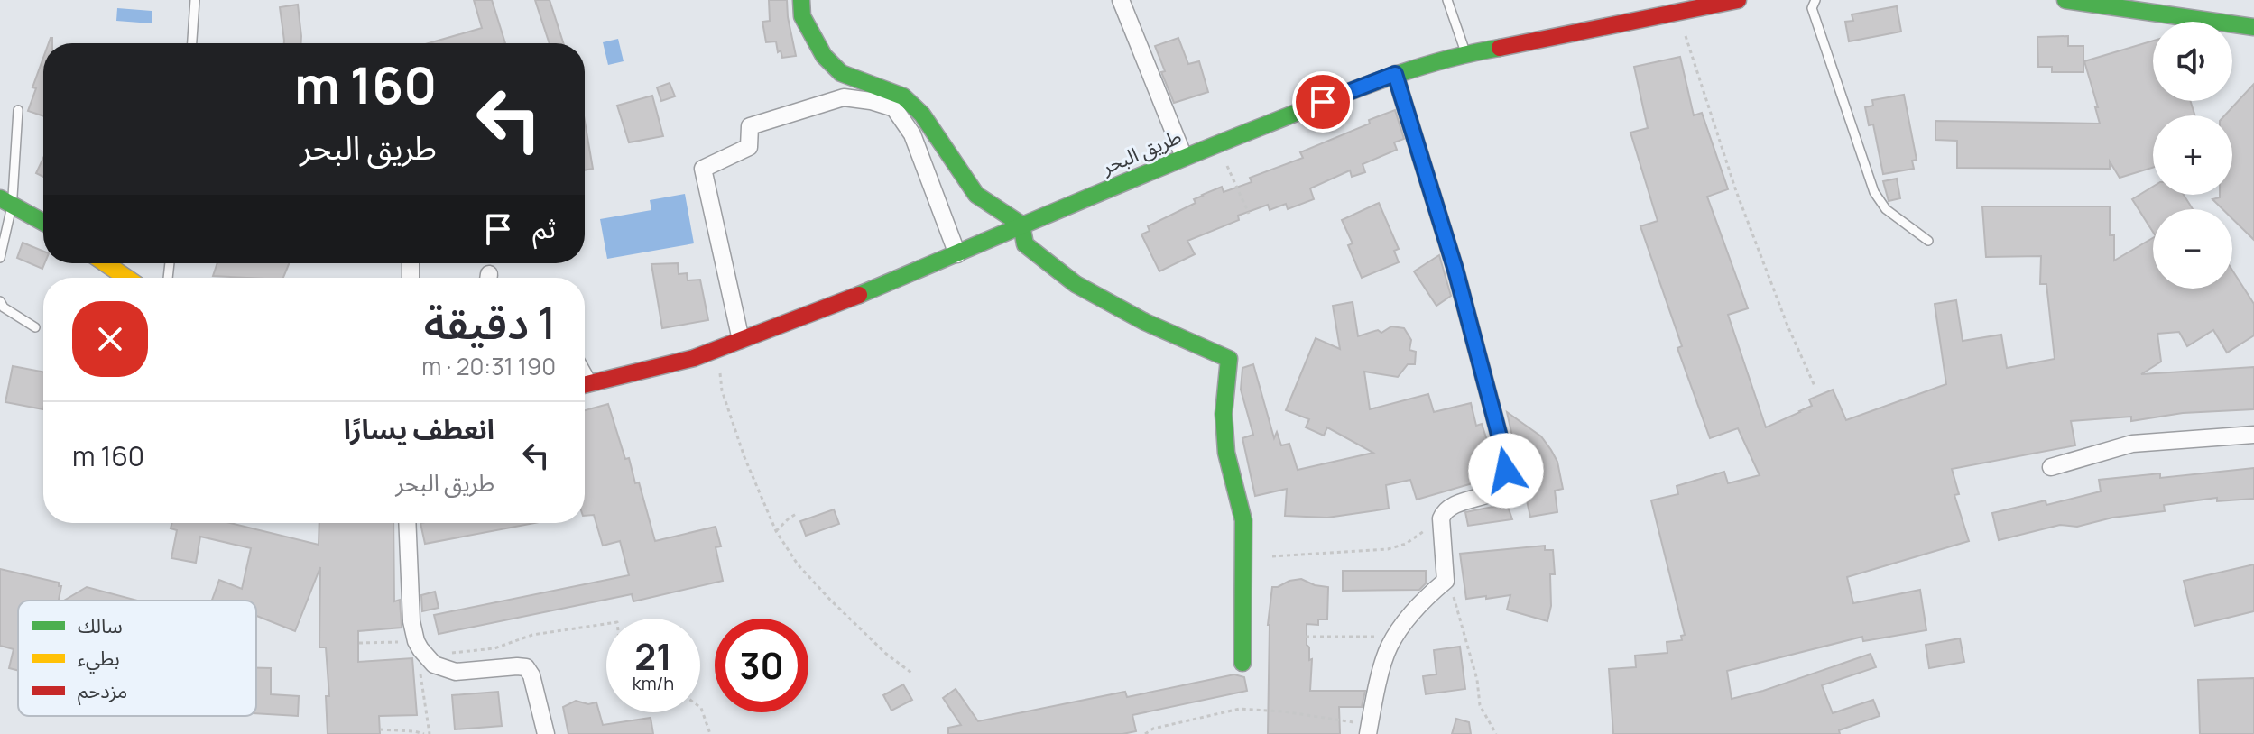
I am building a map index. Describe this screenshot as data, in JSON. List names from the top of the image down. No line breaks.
{"streets":{"main road":["طريق البحر"]},"legend":["سالك","بطيء","مزدحم"],"page":{"map_buttons":["+","−"],"turn":["160 m","طريق البحر"],"then":"ثم","heading":["1 دقيقة","190 m · 20:31"],"list":[{"name":"انعطف يسارًا","note":"طريق البحر","value":"160 m"}],"speed":"21 km/h","limit":"30"}}
